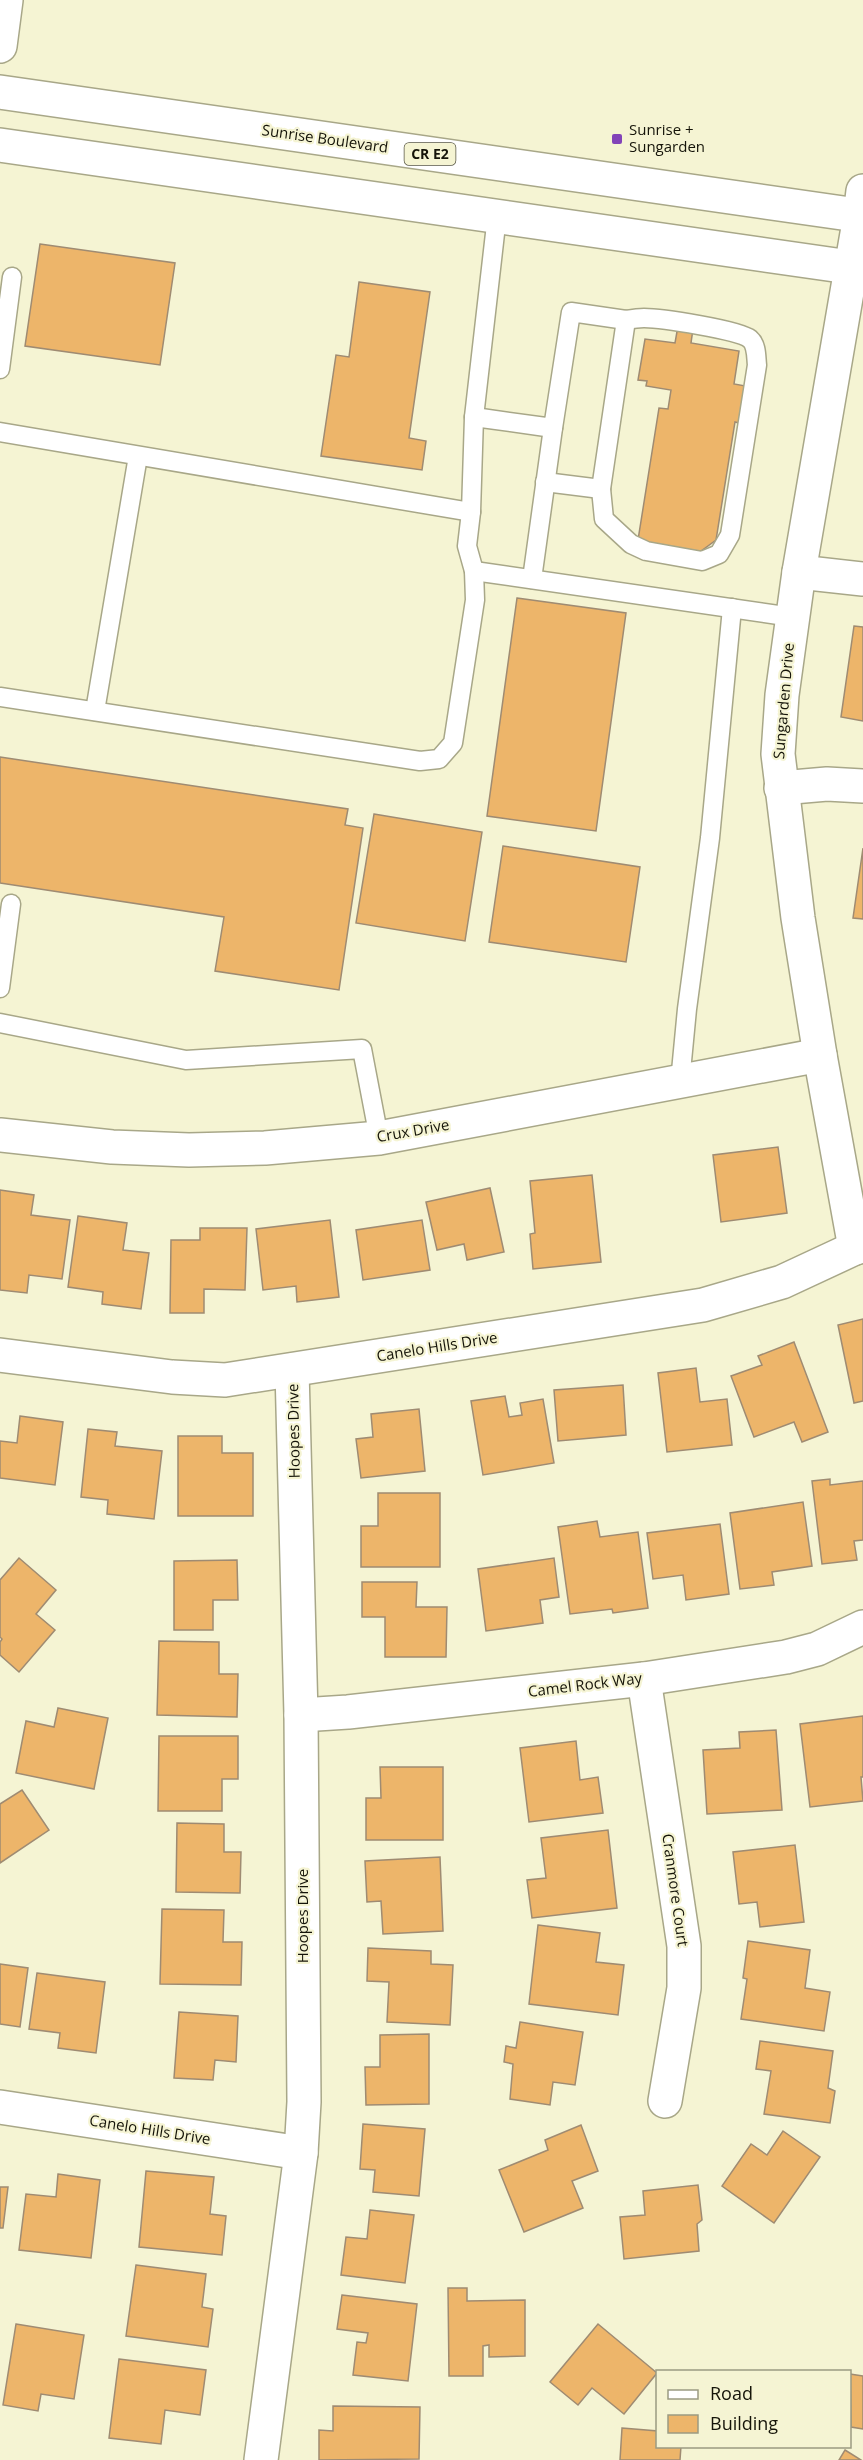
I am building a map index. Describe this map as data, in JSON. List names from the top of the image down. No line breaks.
{"streets":{"street":["Sunrise Boulevard","CR E2","Sungarden Drive","Crux Drive","Canelo Hills Drive","Hoopes Drive","Camel Rock Way","Cranmore Court"]},"crossings":[["Sunrise Boulevard","Sungarden Drive"],["Sungarden Drive","Crux Drive"],["Sungarden Drive","Canelo Hills Drive"],["Canelo Hills Drive","Hoopes Drive"],["Hoopes Drive","Camel Rock Way"],["Camel Rock Way","Cranmore Court"]],"places":{"transit":["Sunrise + Sungarden"]},"legend":["Road","Building"]}
